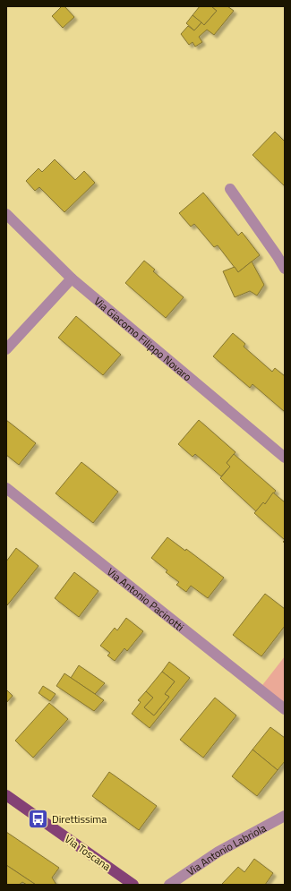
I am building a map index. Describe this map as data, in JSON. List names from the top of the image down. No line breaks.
{"streets":{"main road":["Via Toscana"],"street":["Via Giacomo Filippo Novaro","Via Antonio Pacinotti","Via Antonio Labriola"]},"places":{"bus stop":["Direttissima"]}}
